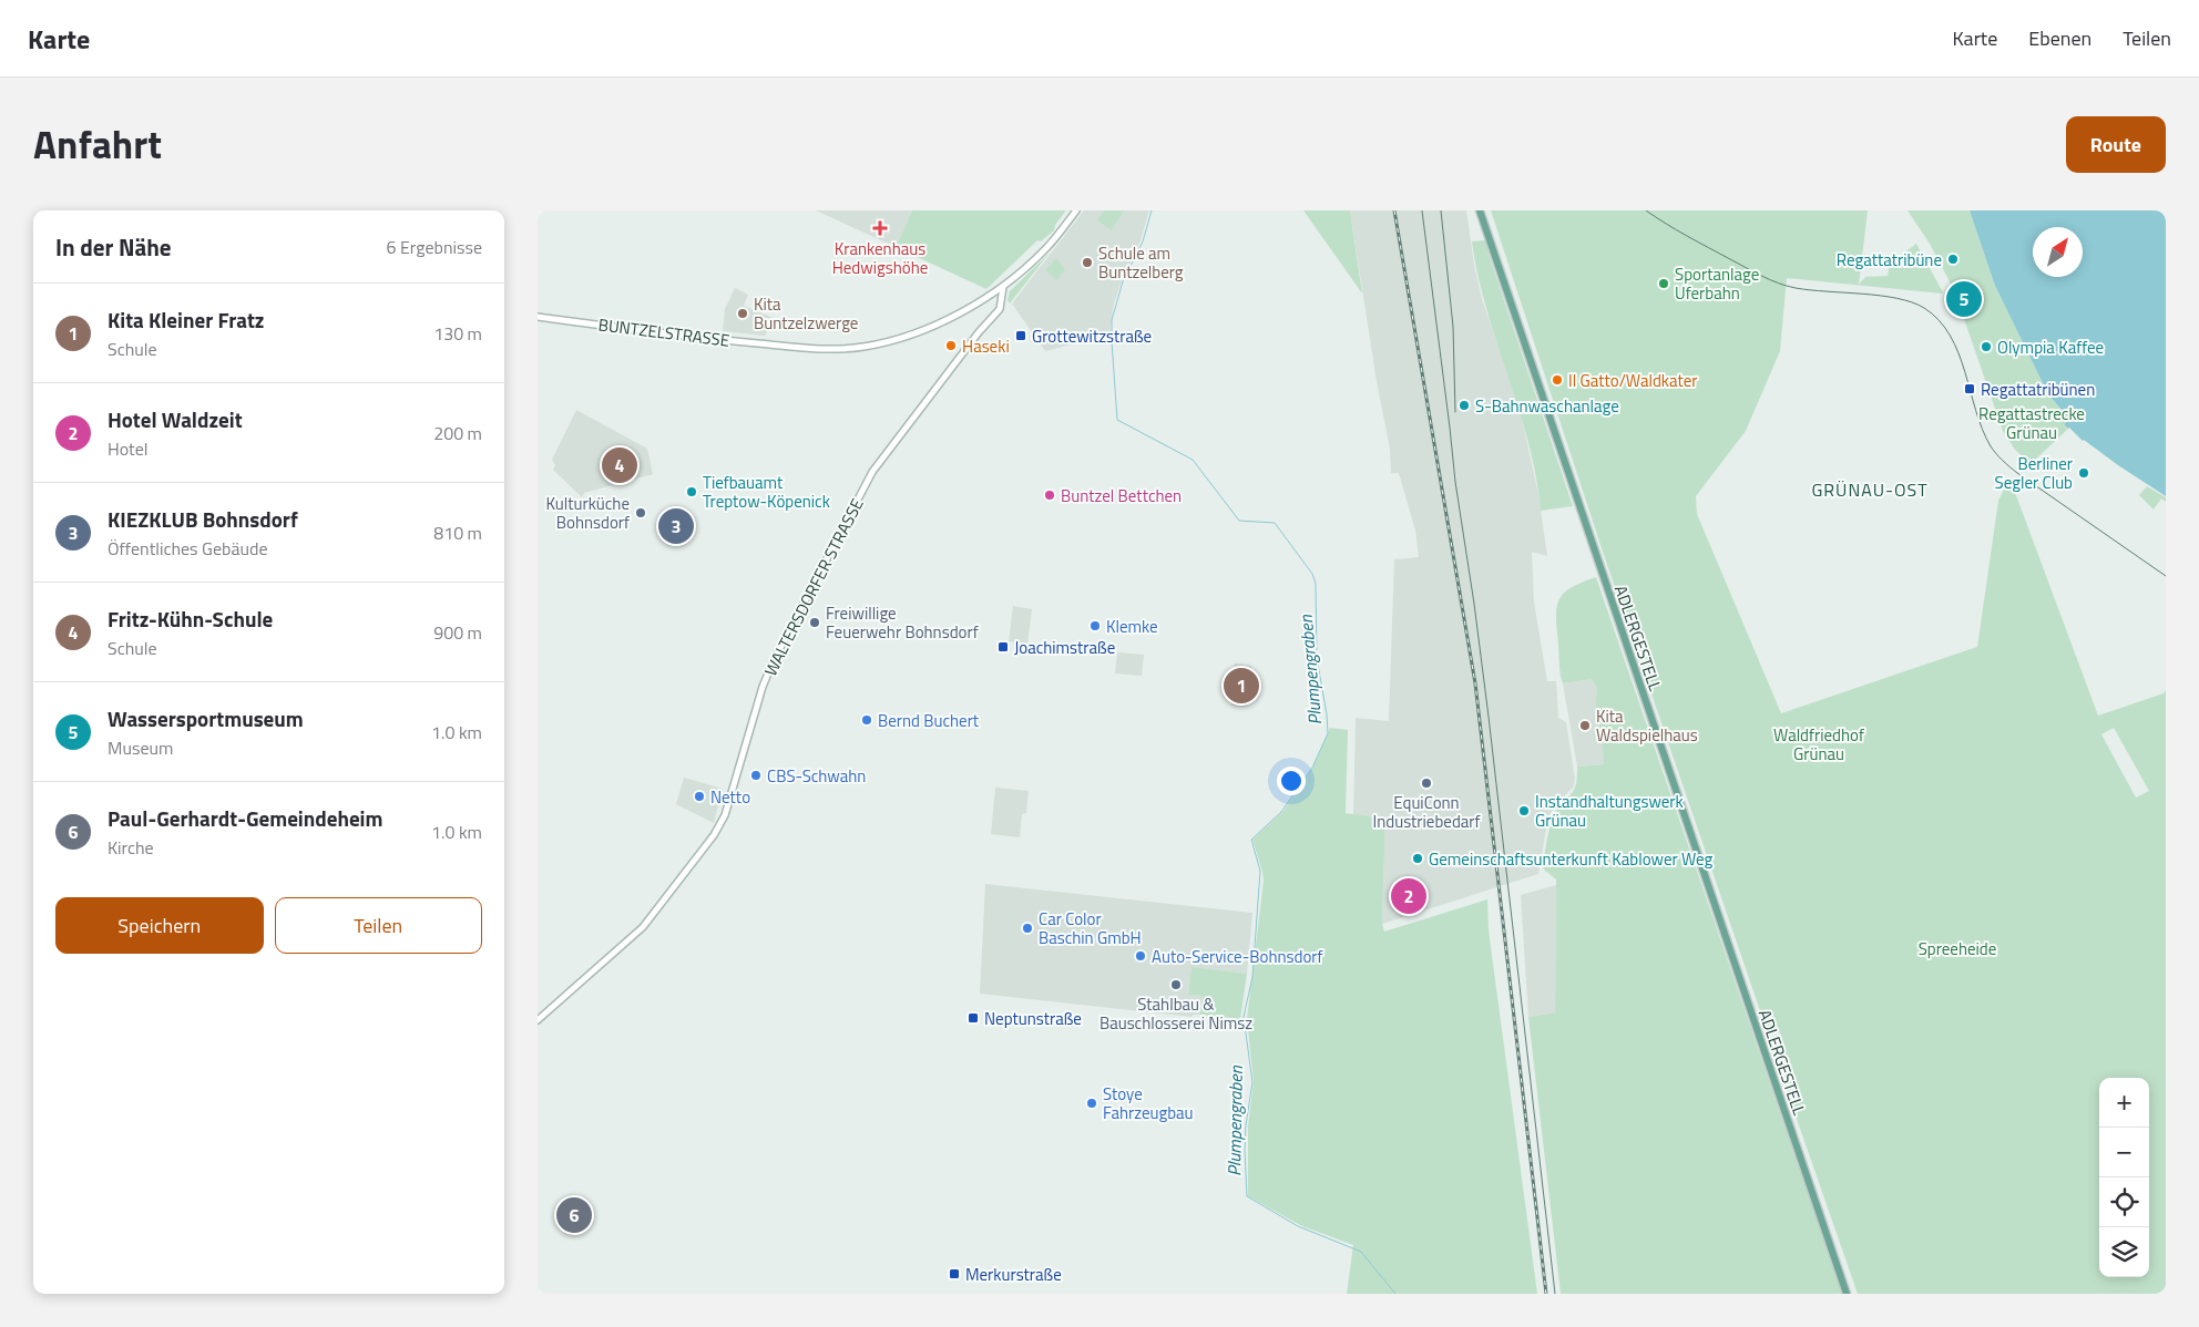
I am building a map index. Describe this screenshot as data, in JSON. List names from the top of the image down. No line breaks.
{"streets":{"main road":["ADLERGESTELL"],"street":["BUNTZELSTRASSE","WALTERSDORFER STRASSE"]},"crossings":[["BUNTZELSTRASSE","WALTERSDORFER STRASSE"]],"districts":["GRÜNAU-OST"],"water":["Plumpengraben"],"parks":["Regattastrecke Grünau","Waldfriedhof Grünau","Spreeheide"],"places":{"health":["Krankenhaus Hedwigshöhe"],"other":["Regattatribüne","Schule am Buntzelberg","Sportanlage Uferbahn","Kita Buntzelzwerge","Haseki","Olympia Kaffee","Il Gatto/Waldkater","S-Bahnwaschanlage","Berliner Segler Club","Tiefbauamt Treptow-Köpenick","Buntzel Bettchen","Kulturküche Bohnsdorf","Freiwillige Feuerwehr Bohnsdorf","Klemke","Bernd Buchert","Kita Waldspielhaus","CBS-Schwahn","EquiConn Industriebedarf","Netto","Instandhaltungswerk Grünau","Gemeinschaftsunterkunft Kablower Weg","Car Color Baschin GmbH","Auto-Service-Bohnsdorf","Stahlbau & Bauschlosserei Nimsz","Stoye Fahrzeugbau"],"transit":["Grottewitzstraße","Regattatribünen","Joachimstraße","Neptunstraße","Merkurstraße"]},"north":"top right","page":{"header":"Karte","nav":["Karte","Ebenen","Teilen"],"title":"Anfahrt","buttons":["Route",["Speichern","Teilen"]],"heading":["In der Nähe","6 Ergebnisse"],"pins":["5","4","3","1","2","6"],"list":[{"mark":"1","name":"Kita Kleiner Fratz","note":"Schule","value":"130 m"},{"mark":"2","name":"Hotel Waldzeit","note":"Hotel","value":"200 m"},{"mark":"3","name":"KIEZKLUB Bohnsdorf","note":"Öffentliches Gebäude","value":"810 m"},{"mark":"4","name":"Fritz-Kühn-Schule","note":"Schule","value":"900 m"},{"mark":"5","name":"Wassersportmuseum","note":"Museum","value":"1.0 km"},{"mark":"6","name":"Paul-Gerhardt-Gemeindeheim","note":"Kirche","value":"1.0 km"}],"map_buttons":["+","−"]}}
